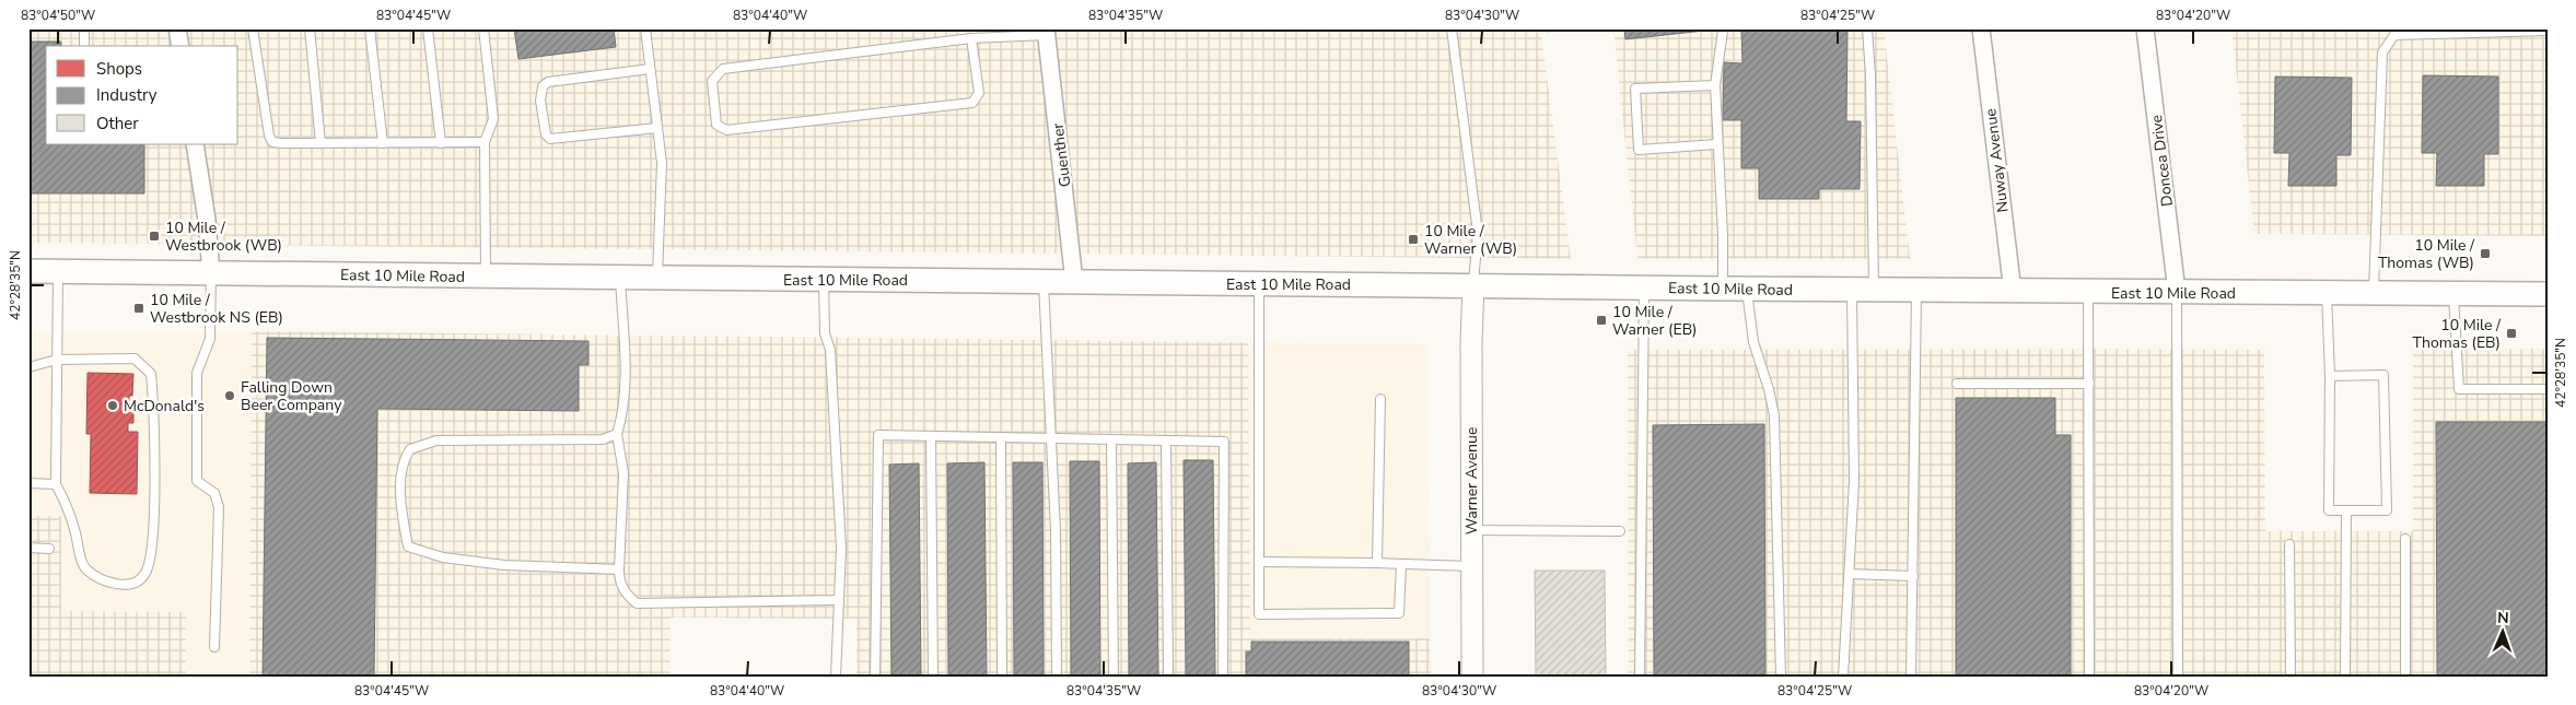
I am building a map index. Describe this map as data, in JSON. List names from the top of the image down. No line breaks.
{"streets":{"main road":["East 10 Mile Road"],"street":["Guenther","Nuway Avenue","Doncea Drive","Warner Avenue"]},"crossings":[["Guenther","East 10 Mile Road"],["Nuway Avenue","East 10 Mile Road"],["Doncea Drive","East 10 Mile Road"],["East 10 Mile Road","Warner Avenue"]],"places":{"transit":["10 Mile / Westbrook (WB)","10 Mile / Warner (WB)","10 Mile / Thomas (WB)","10 Mile / Westbrook NS (EB)","10 Mile / Warner (EB)","10 Mile / Thomas (EB)"],"other":["Falling Down Beer Company","McDonald's"]},"legend":["Shops","Industry","Other"],"north":"top","coordinates":["83°04'50\"W","83°04'45\"W","83°04'40\"W","83°04'35\"W","83°04'30\"W","83°04'25\"W","83°04'20\"W","42°28'35\"N"]}
